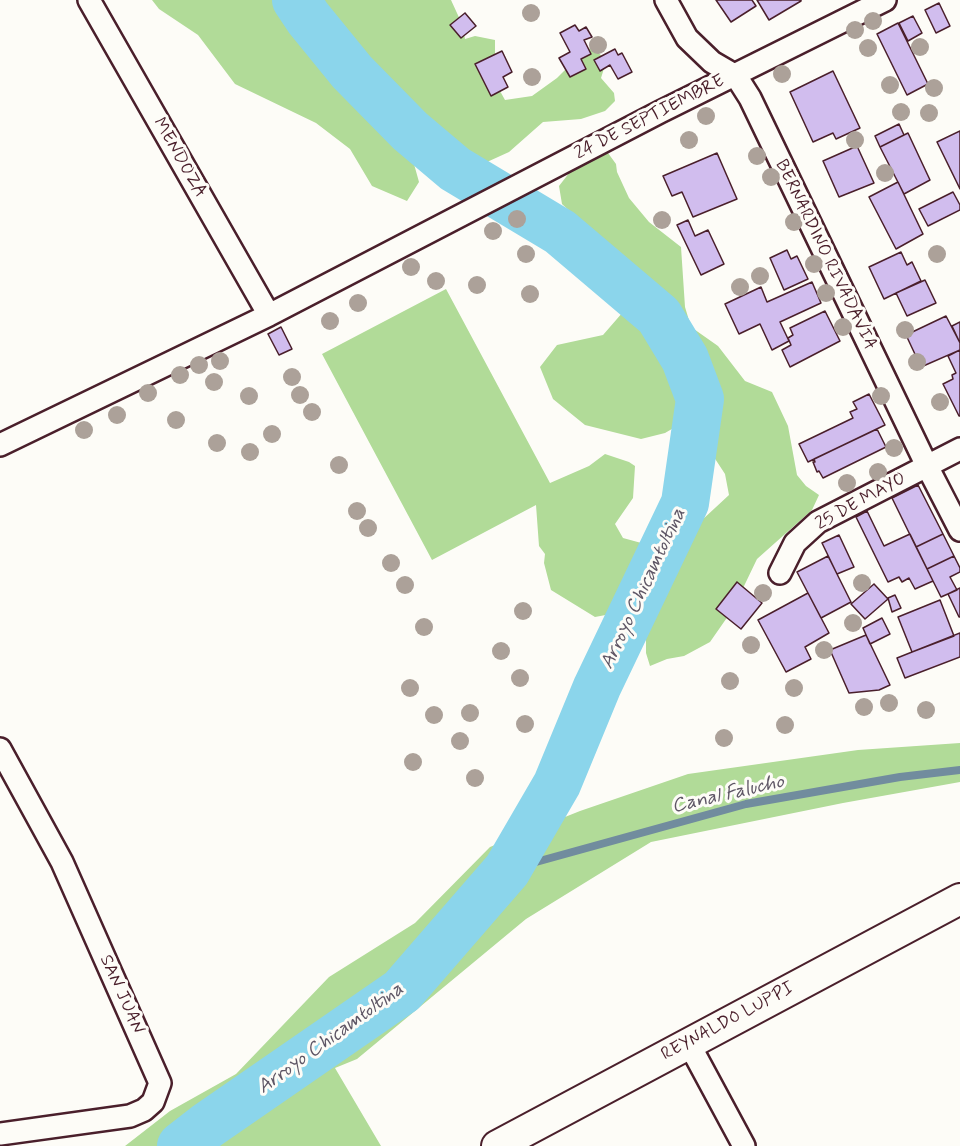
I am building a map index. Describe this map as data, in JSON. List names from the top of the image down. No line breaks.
{"streets":{"street":["24 DE SEPTIEMBRE","MENDOZA","BERNARDINO RIVADAVIA","25 DE MAYO","SAN JUAN","REYNALDO LUPPI"]},"crossings":[["24 DE SEPTIEMBRE","MENDOZA"],["24 DE SEPTIEMBRE","BERNARDINO RIVADAVIA"],["BERNARDINO RIVADAVIA","25 DE MAYO"]],"water":["Arroyo Chicamtoltina","Canal Falucho"]}
